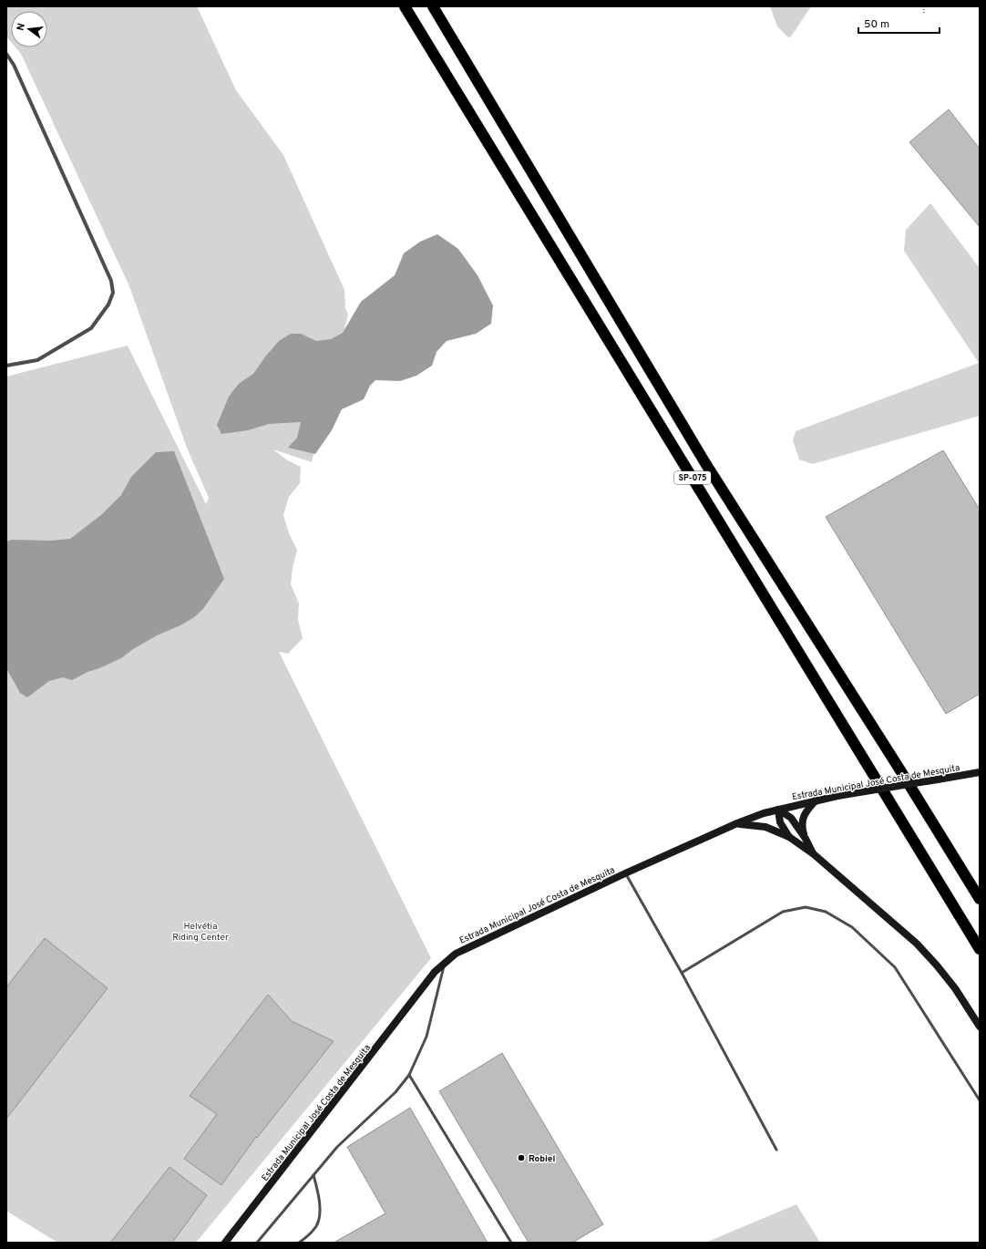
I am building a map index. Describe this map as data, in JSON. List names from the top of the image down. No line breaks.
{"streets":{"highway":["SP-075"],"main road":["Estrada Municipal José Costa de Mesquita"]},"parks":["Helvétia Riding Center"],"places":["Robiel"],"scale_bar":"50 m","north":"left"}
